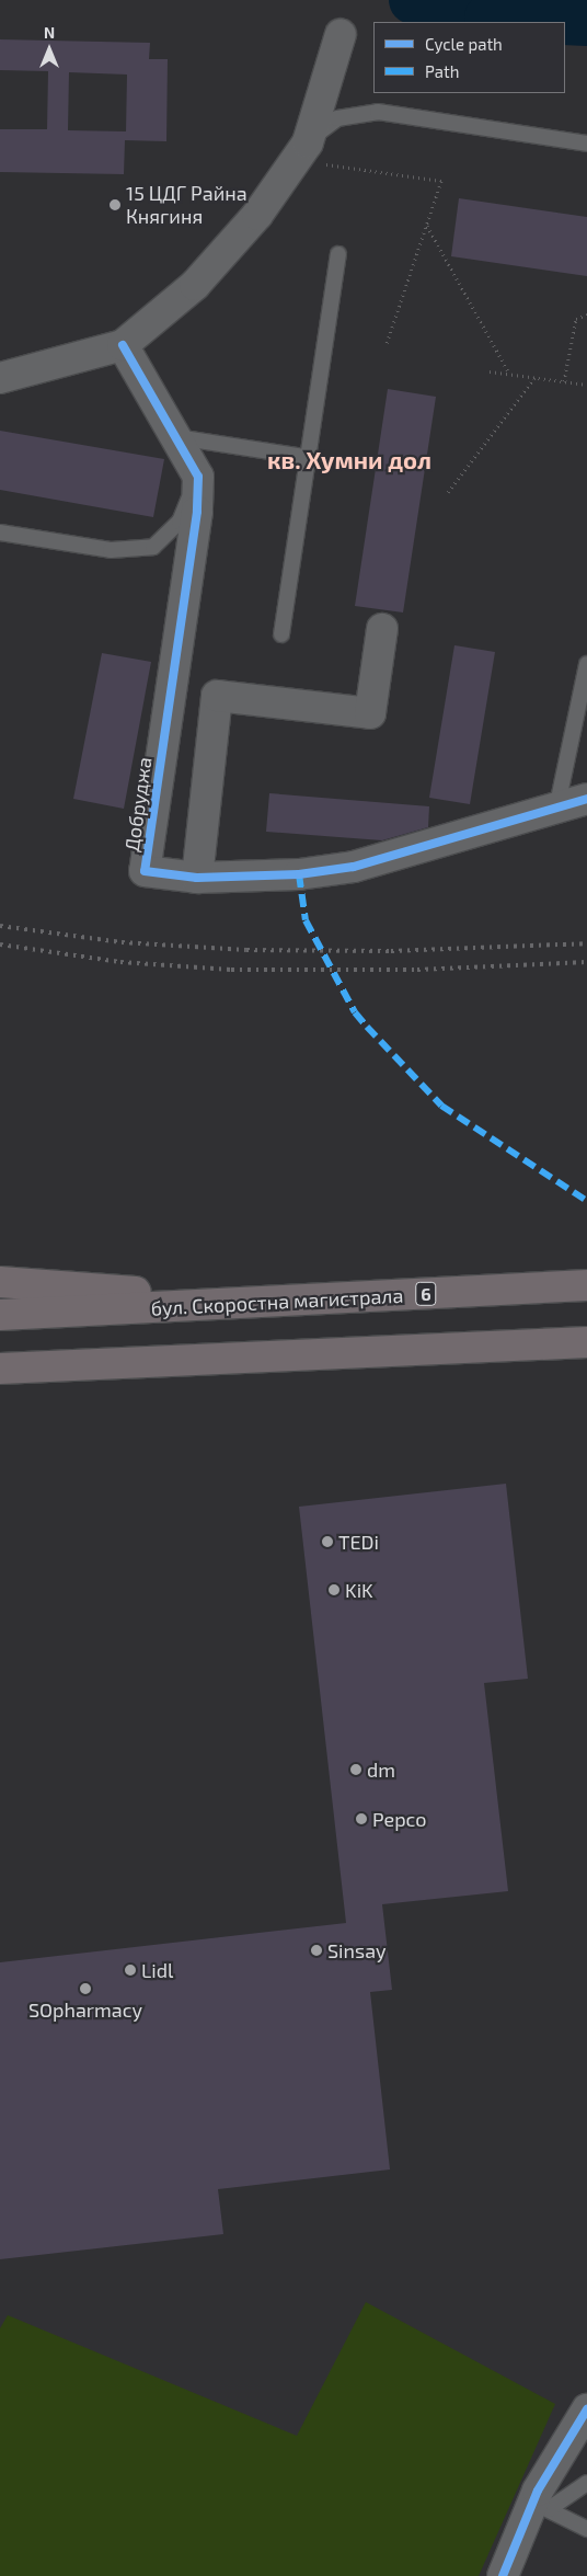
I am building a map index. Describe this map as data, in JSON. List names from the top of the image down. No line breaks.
{"streets":{"highway":["6","бул. Скоростна магистрала"],"street":["Добруджа"]},"districts":["кв. Хумни дол"],"places":["15 ЦДГ Райна Княгиня","TEDi","KiK","dm","Pepco","Sinsay","Lidl","SOpharmacy"],"legend":["Cycle path","Path"],"north":"top"}
